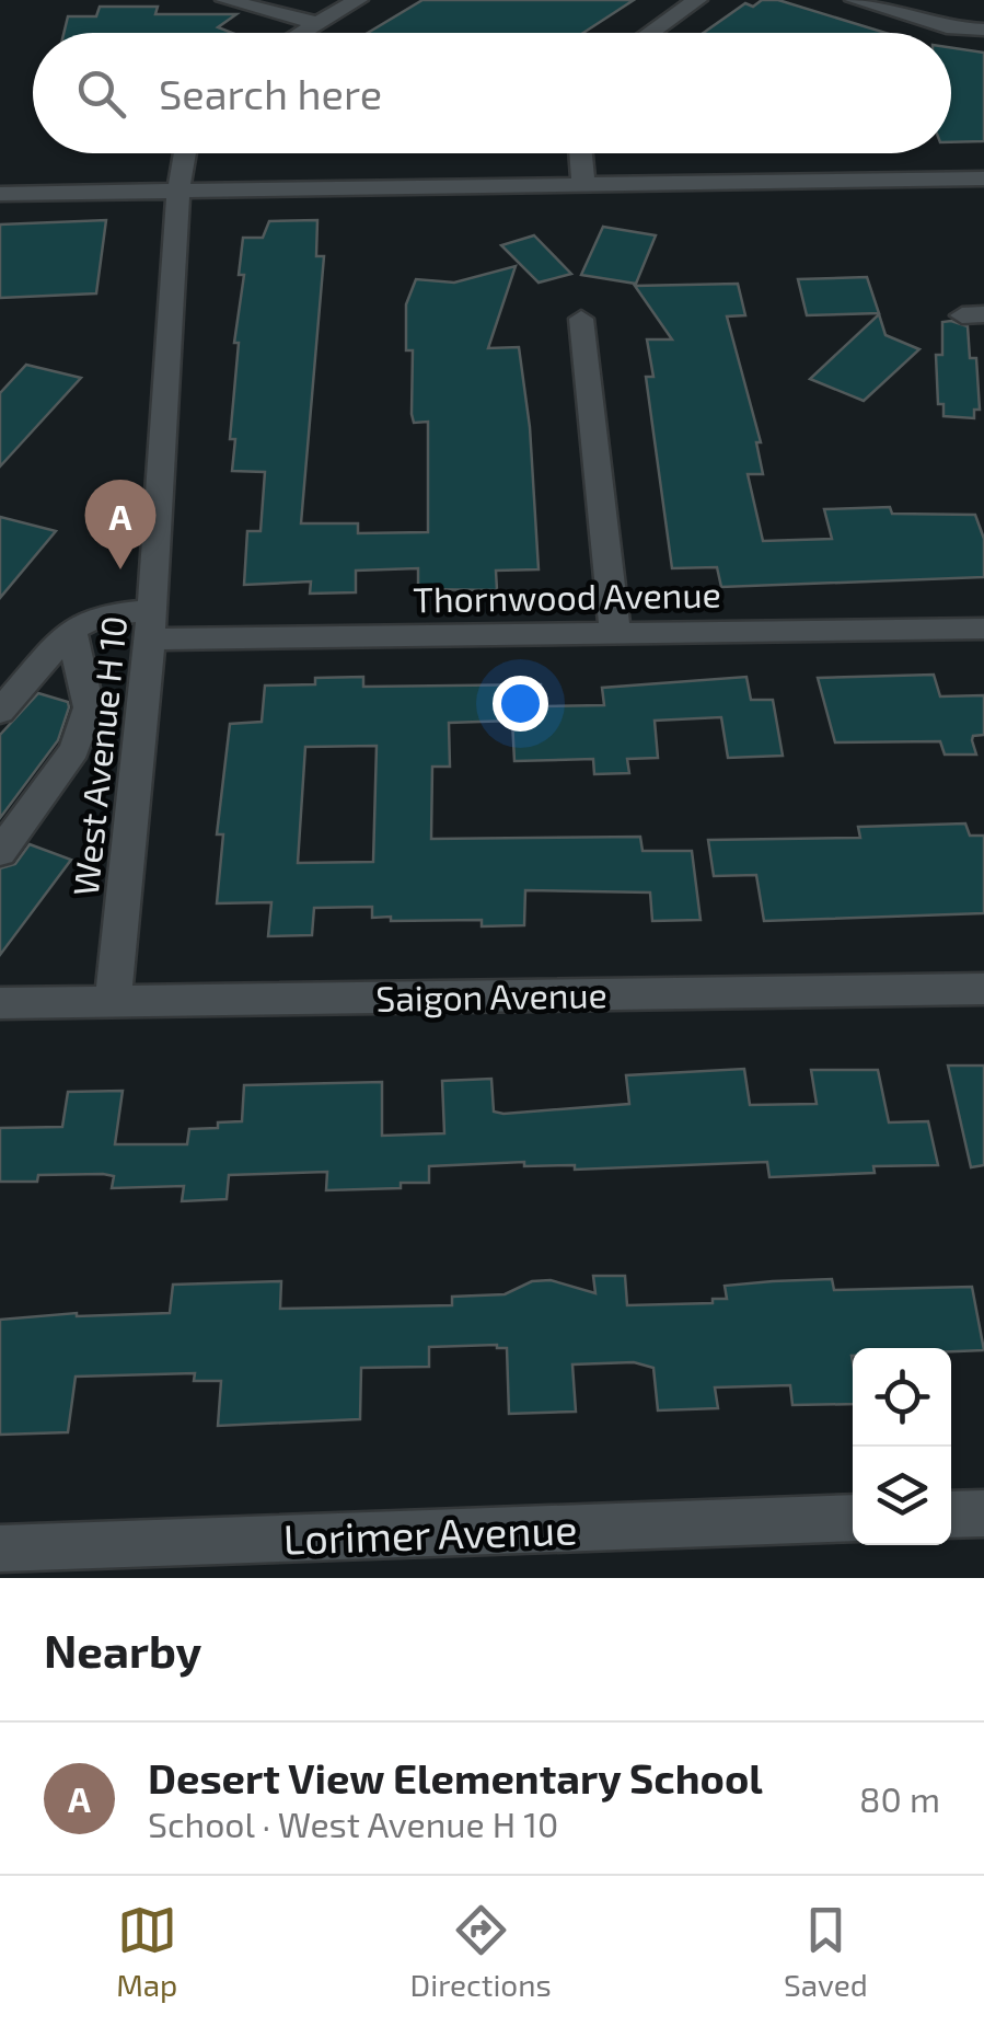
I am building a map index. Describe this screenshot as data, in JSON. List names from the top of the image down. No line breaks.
{"streets":{"street":["Thornwood Avenue","West Avenue H 10","Saigon Avenue","Lorimer Avenue"]},"crossings":[["Thornwood Avenue","West Avenue H 10"],["West Avenue H 10","Saigon Avenue"]],"page":{"search":"Search here","pins":"A","heading":"Nearby","list":[{"mark":"A","name":"Desert View Elementary School","note":"School · West Avenue H 10","value":"80 m"}],"nav":["Map","Directions","Saved"]}}
